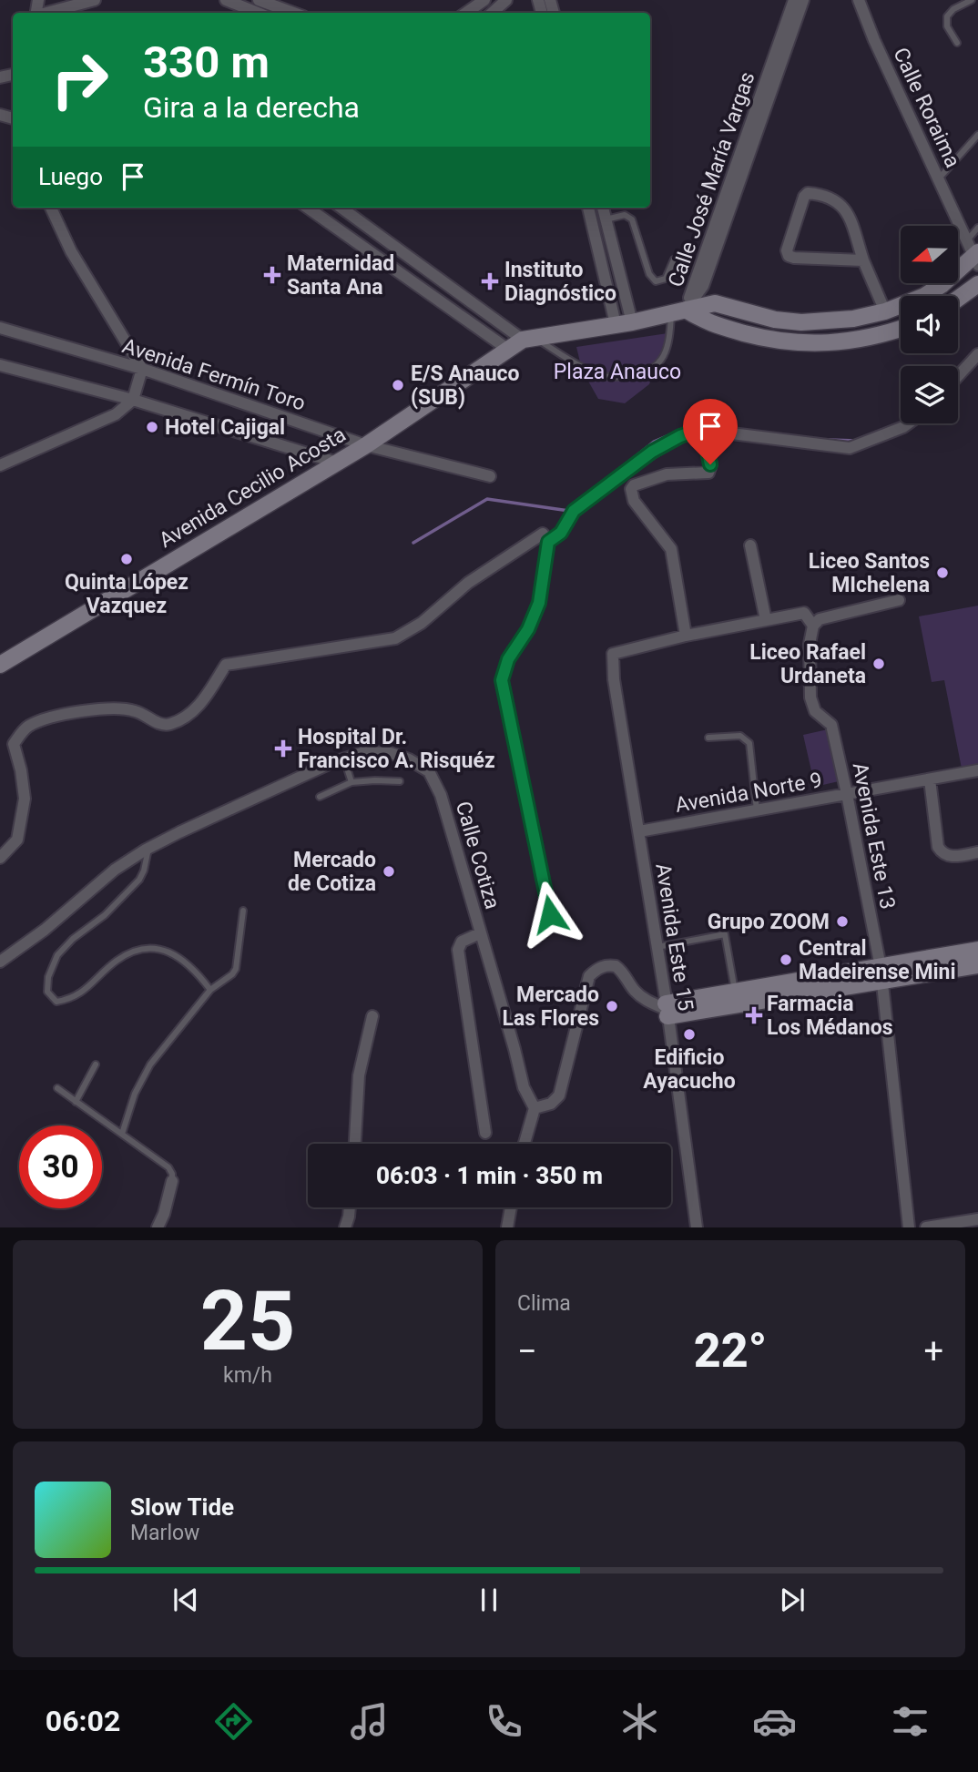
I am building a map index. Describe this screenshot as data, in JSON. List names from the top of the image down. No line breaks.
{"streets":{"main road":["Avenida Cecilio Acosta"],"street":["Calle Roraima","Calle José María Vargas","Avenida Fermín Toro","Avenida Norte 9","Avenida Este 13","Calle Cotiza","Avenida Este 15"]},"crossings":[["Avenida Fermín Toro","Avenida Cecilio Acosta"],["Avenida Norte 9","Avenida Este 13"],["Avenida Norte 9","Avenida Este 15"]],"parks":["Plaza Anauco"],"places":{"health":["Maternidad Santa Ana","Instituto Diagnóstico","Hospital Dr. Francisco A. Risquéz","Farmacia Los Médanos"],"other":["E/S Anauco (SUB)","Hotel Cajigal","Quinta López Vazquez","Liceo Santos MIchelena","Liceo Rafael Urdaneta","Mercado de Cotiza","Grupo ZOOM","Central Madeirense Mini","Mercado Las Flores","Edificio Ayacucho"]},"north":"left","page":{"turn":["330 m","Gira a la derecha"],"then":"Luego","limit":"30","trip":"06:03 · 1 min · 350 m","tile":[["25","km/h"],"Clima"],"heat":["−","22°","+"],"song":["Slow Tide","Marlow"],"tabs":"06:02"}}
